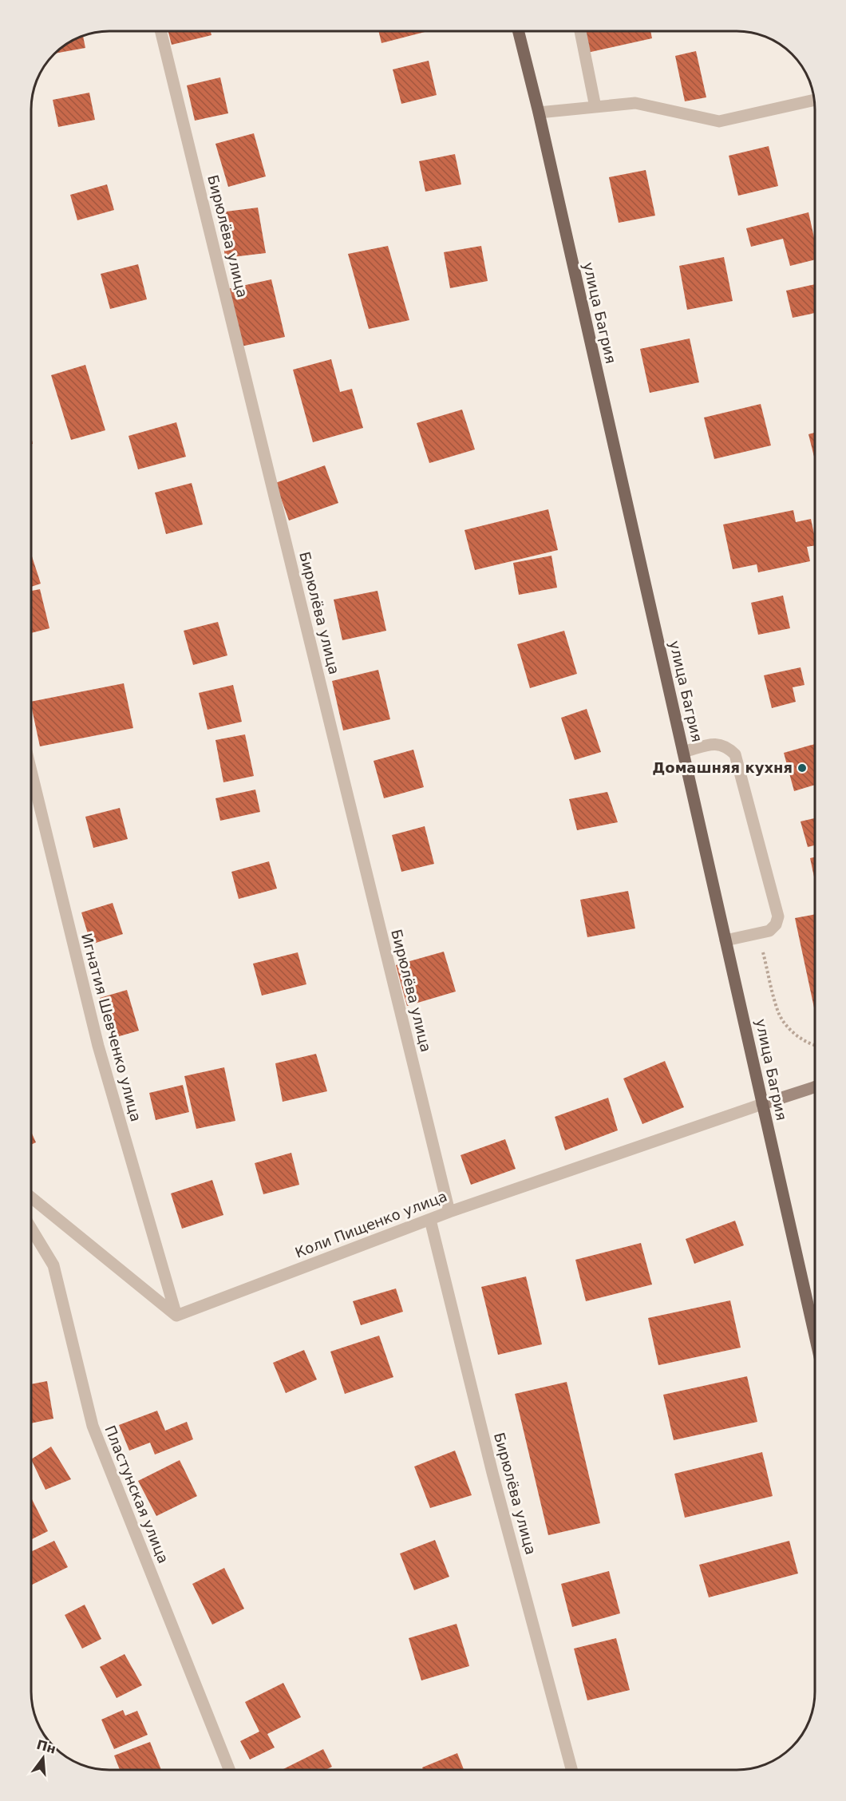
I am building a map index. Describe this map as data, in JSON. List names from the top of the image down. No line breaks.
{"streets":{"main road":["улица Багрия"],"street":["Бирюлёва улица","Игнатия Шевченко улица","Коли Пищенко улица","Пластунская улица"]},"crossings":[["Бирюлёва улица","Коли Пищенко улица"],["улица Багрия","Коли Пищенко улица"],["Игнатия Шевченко улица","Коли Пищенко улица"]],"places":["Домашняя кухня"],"north":"top"}
